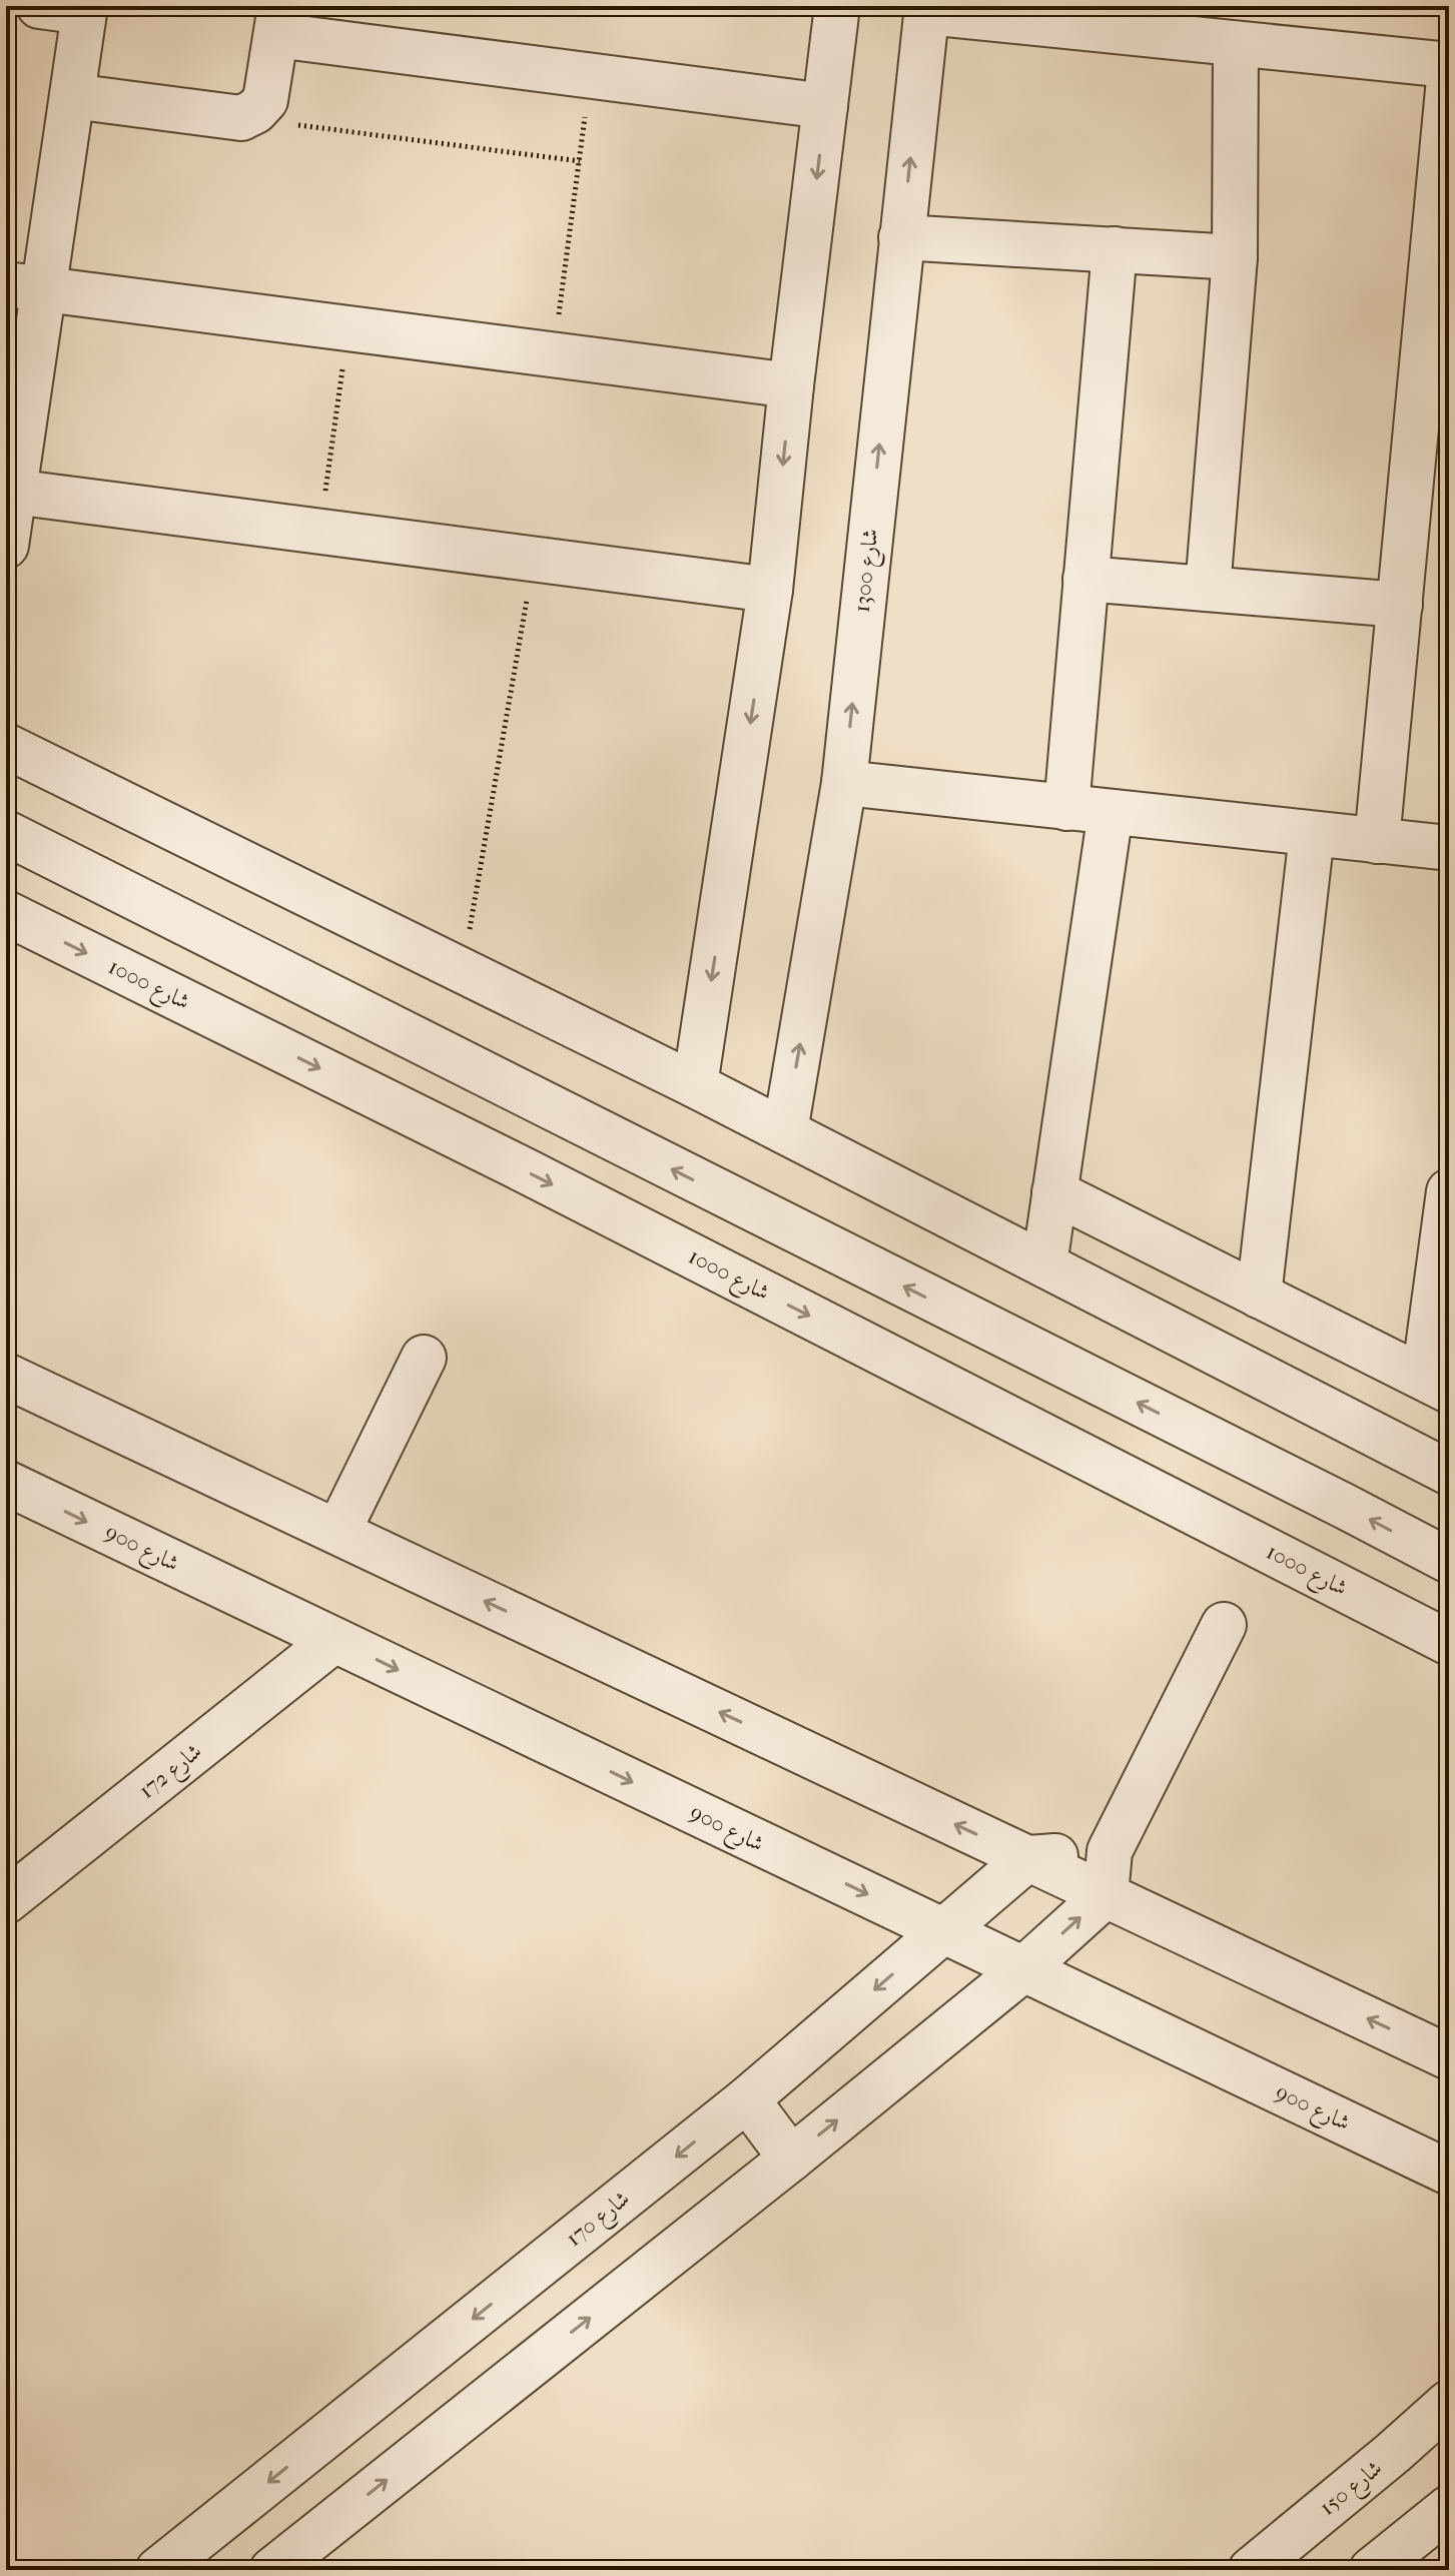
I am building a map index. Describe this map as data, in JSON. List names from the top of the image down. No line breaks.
{"streets":{"street":["شارع 1300","شارع 1000","شارع 900","شارع 172","شارع 170","شارع 150"]},"crossings":[["شارع 900","شارع 172"],["شارع 900","شارع 170"]]}
